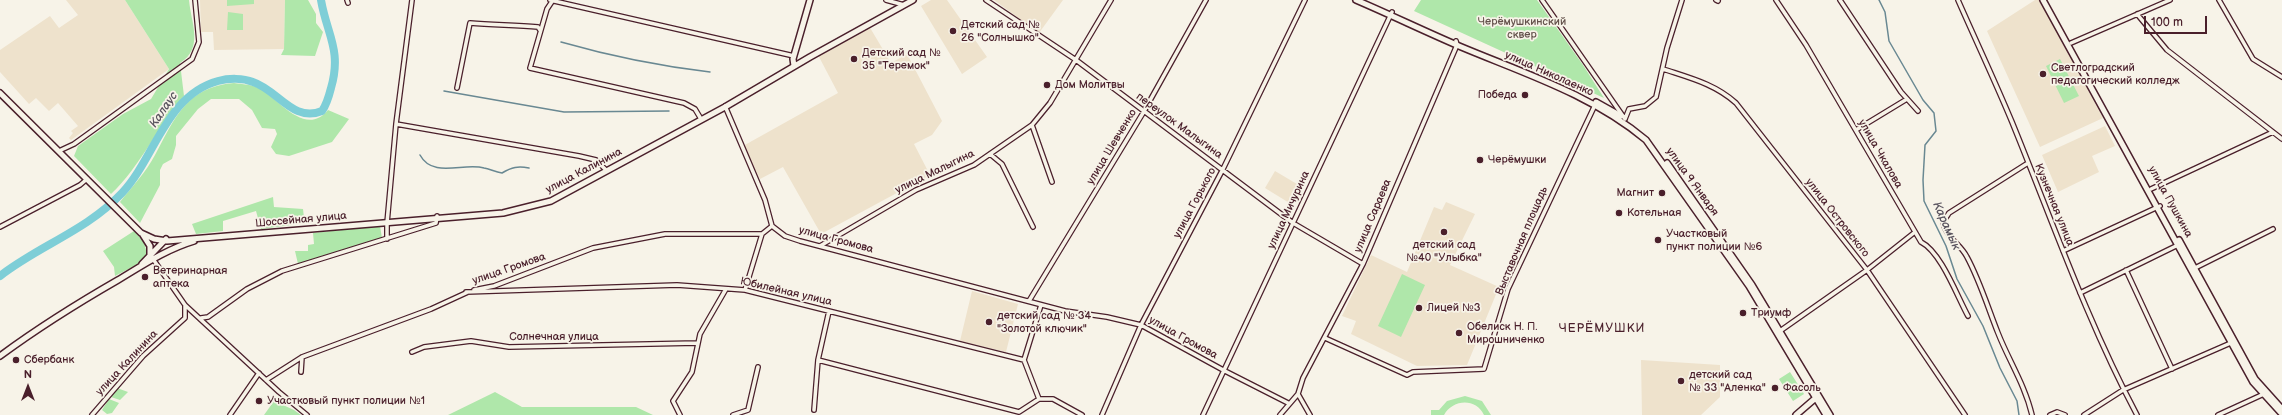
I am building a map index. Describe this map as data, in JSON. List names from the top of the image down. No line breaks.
{"streets":{"main road":["улица Николаенко","улица Калинина","улица 9 Января","улица Пушкина","Шоссейная улица"],"street":["переулок Малыгина","улица Шевченко","улица Чкалова","улица Малыгина","улица Горького","Кузнечная улица","улица Мичурина","улица Сараева","улица Островского","улица Громова","Выставочная площадь","Юбилейная улица","Солнечная улица"]},"crossings":[["улица Николаенко","улица 9 Января"],["улица Николаенко","улица Мичурина"],["улица Николаенко","улица Сараева"],["улица Николаенко","Выставочная площадь"],["переулок Малыгина","улица Шевченко"],["переулок Малыгина","улица Малыгина"],["переулок Малыгина","улица Горького"],["переулок Малыгина","улица Мичурина"],["переулок Малыгина","улица Сараева"],["улица Шевченко","улица Громова"],["улица Калинина","Шоссейная улица"],["улица Малыгина","улица Громова"],["улица 9 Января","Выставочная площадь"],["улица Горького","улица Громова"],["улица Мичурина","улица Громова"],["улица Сараева","Выставочная площадь"],["улица Громова","Юбилейная улица"]],"districts":["ЧЕРЁМУШКИ"],"water":["Калаус","Карамык"],"parks":["Черёмушкинский сквер"],"places":["Детский сад № 26 \"Солнышко\"","Детский сад № 35 \"Теремок\"","Светлоградский педагогический колледж","Дом Молитвы","Победа","Черёмушки","Магнит","Котельная","детский сад №40 \"Улыбка\"","Участковый пункт полиции №6","Ветеринарная аптека","Лицей №3","Триумф","детский сад № 34 \"Золотой ключик\"","Обелиск Н. П. Мирошниченко","Сбербанк","детский сад № 33 \"Аленка\"","Фасоль","Участковый пункт полиции №1"],"scale_bar":"100 m","north":"top"}
